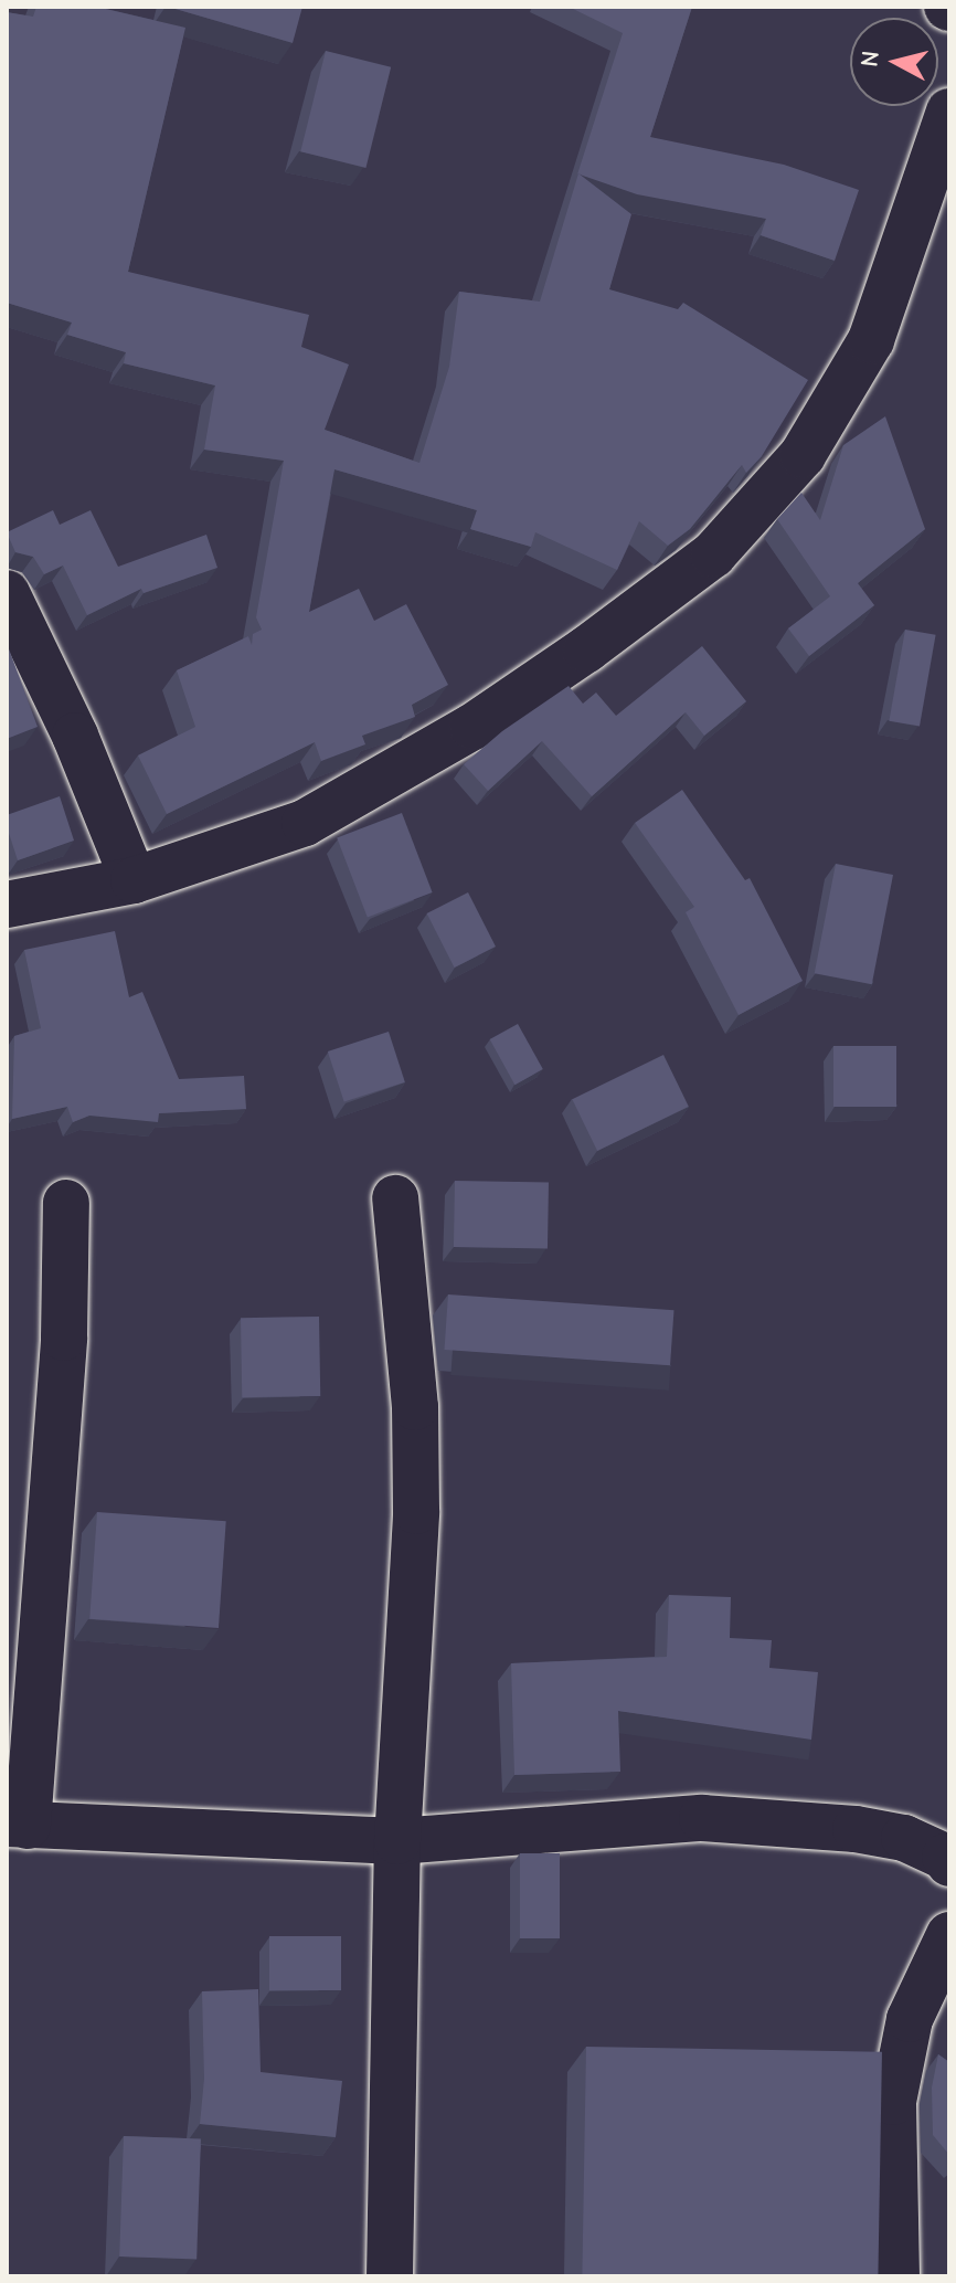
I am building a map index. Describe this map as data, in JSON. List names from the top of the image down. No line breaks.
{"north":"left"}
